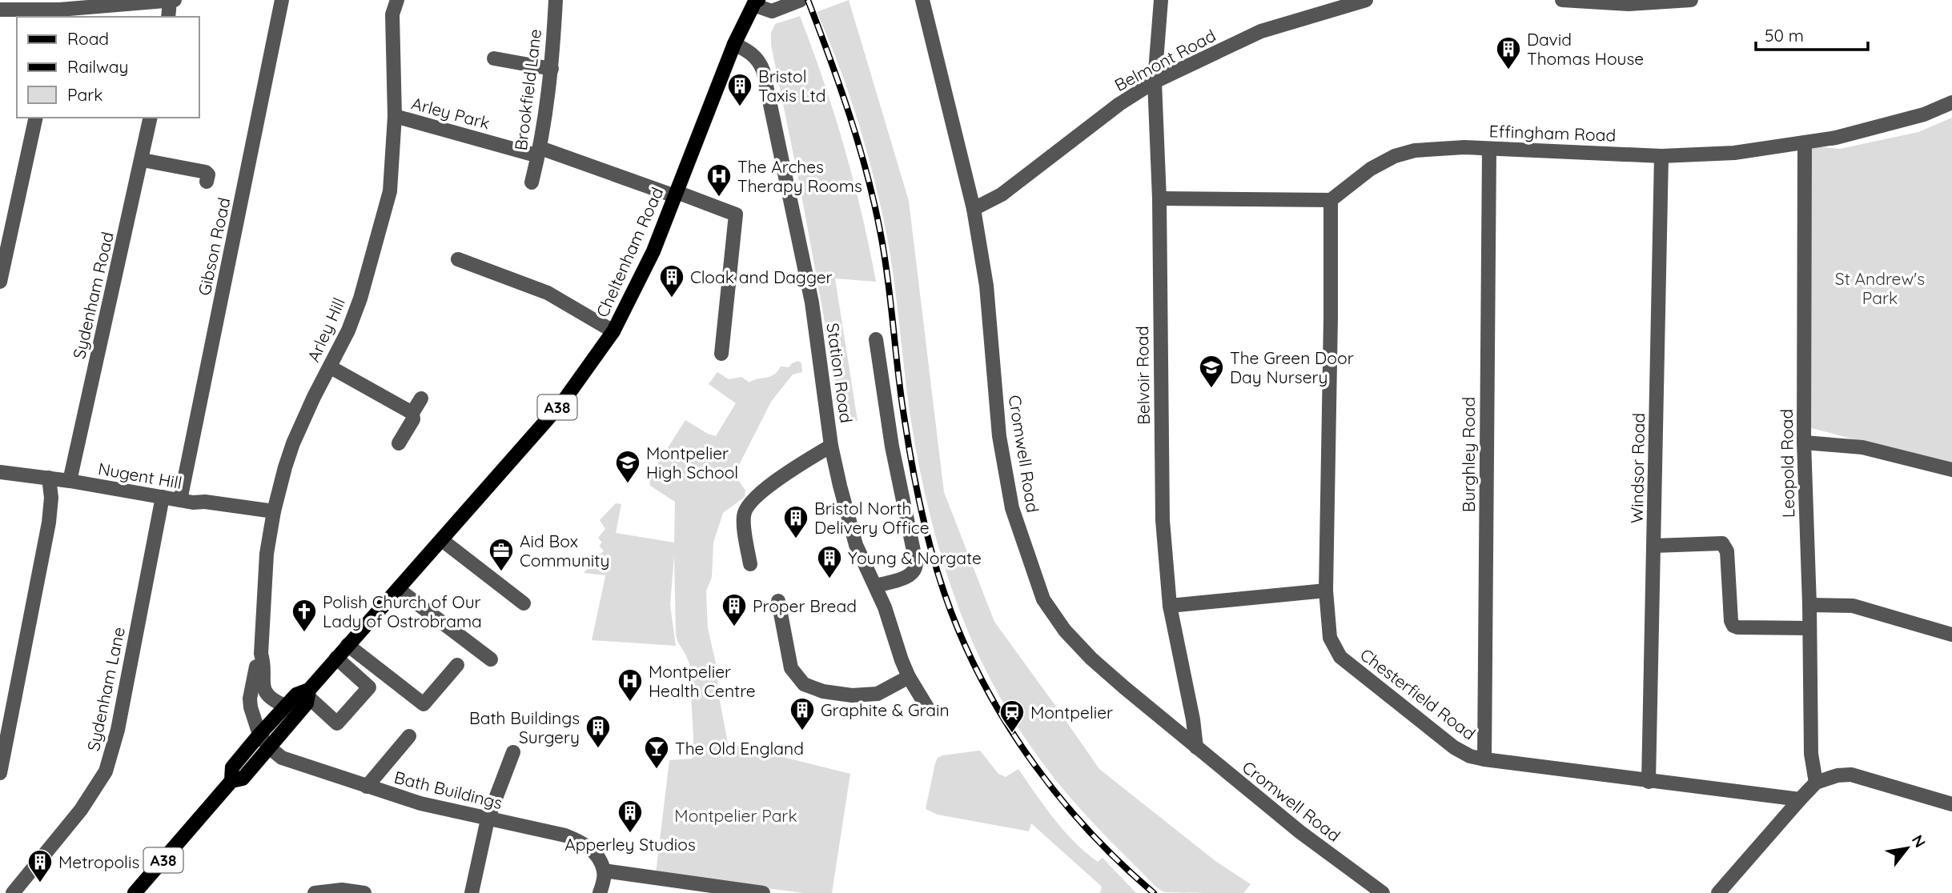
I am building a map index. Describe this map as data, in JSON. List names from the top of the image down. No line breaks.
{"streets":{"main road":["Cheltenham Road","A38"],"street":["Belmont Road","Brookfield Lane","Arley Park","Effingham Road","Gibson Road","Sydenham Road","Arley Hill","Station Road","Belvoir Road","Cromwell Road","Burghley Road","Leopold Road","Windsor Road","Nugent Hill","Sydenham Lane","Chesterfield Road","Bath Buildings"]},"crossings":[["Belmont Road","Belvoir Road"],["Belmont Road","Cromwell Road"],["Brookfield Lane","Arley Park"],["Arley Park","Cheltenham Road"],["Arley Park","Arley Hill"],["Effingham Road","Burghley Road"],["Effingham Road","Leopold Road"],["Effingham Road","Windsor Road"],["Effingham Road","Chesterfield Road"],["Gibson Road","Nugent Hill"],["Cheltenham Road","Arley Hill"],["Cheltenham Road","Station Road"],["Cheltenham Road","Bath Buildings"],["Sydenham Road","Nugent Hill"],["Arley Hill","Nugent Hill"],["Arley Hill","Bath Buildings"],["Belvoir Road","Cromwell Road"],["Burghley Road","Chesterfield Road"],["Windsor Road","Chesterfield Road"],["Nugent Hill","Sydenham Lane"]],"parks":["St Andrew's Park","Montpelier Park"],"places":{"building":["David Thomas House","Bristol Taxis Ltd","Cloak and Dagger","Bristol North Delivery Office","Young & Norgate","Proper Bread","Graphite & Grain","Bath Buildings Surgery","Apperley Studios","Metropolis"],"hospital":["The Arches Therapy Rooms","Montpelier Health Centre"],"school or university":["The Green Door Day Nursery","Montpelier High School"],"office":["Aid Box Community"],"church":["Polish Church of Our Lady of Ostrobrama"],"station":["Montpelier"],"bar":["The Old England"]},"legend":["Road","Railway","Park"],"scale_bar":"50 m","north":"top right"}
